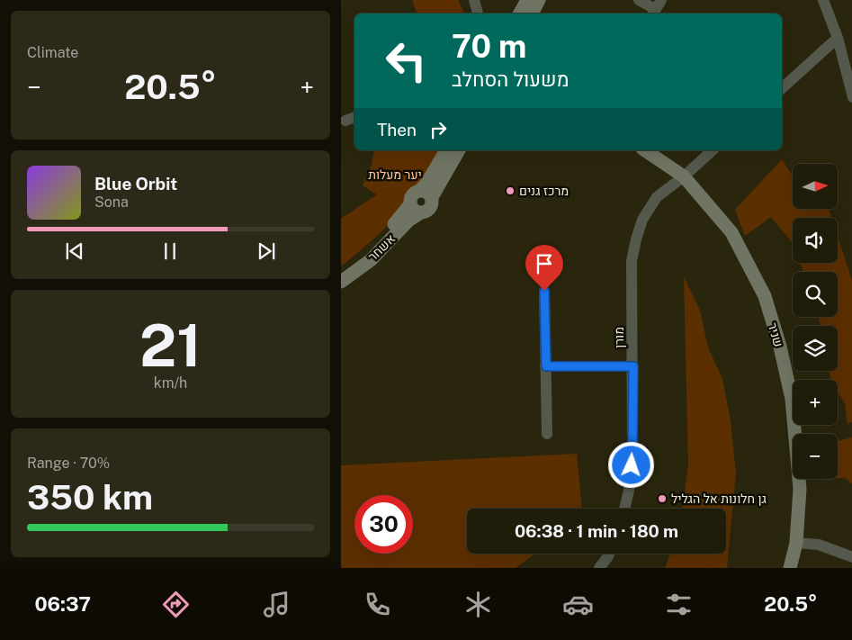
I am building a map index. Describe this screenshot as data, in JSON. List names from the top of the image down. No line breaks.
{"streets":{"street":["אשחר","שניר","מורן"]},"crossings":[["שניר","מורן"]],"parks":["יער מעלות"],"places":["מרכז גנים","גן חלונות אל הגליל"],"north":"right","page":{"tile":["Climate",["21","km/h"],["Range · 70%","350 km"]],"turn":["70 m","משעול הסחלב"],"heat":["−","20.5°","+"],"then":"Then","map_buttons":["+","−"],"song":["Blue Orbit","Sona"],"limit":"30","trip":"06:38 · 1 min · 180 m","tabs":["06:37","20.5°"]}}
